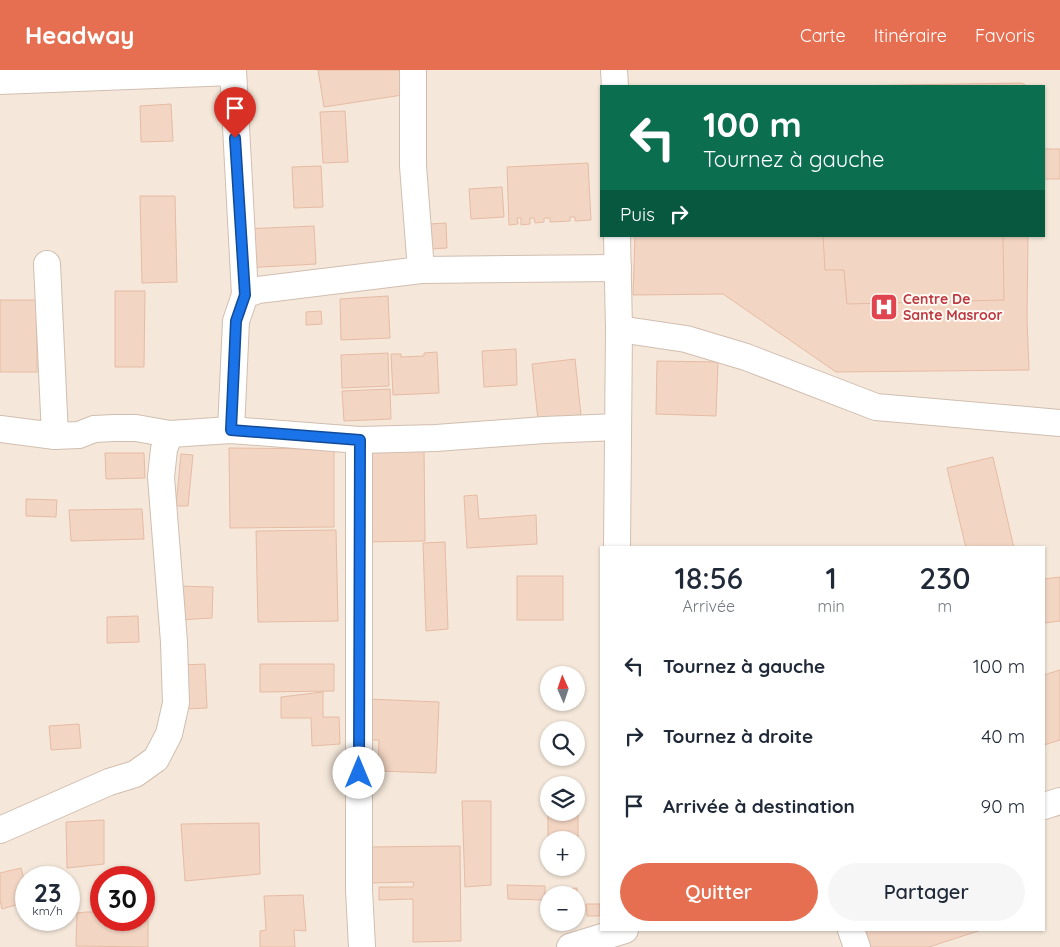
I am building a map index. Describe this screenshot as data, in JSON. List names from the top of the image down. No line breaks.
{"places":{"hospital":["Centre De Sante Masroor"]},"north":"top","page":{"header":"Headway","nav":["Carte","Itinéraire","Favoris"],"turn":["100 m","Tournez à gauche"],"then":"Puis","eta":["18:56","Arrivée","1","min","230","m"],"list":[{"name":"Tournez à gauche","value":"100 m"},{"name":"Tournez à droite","value":"40 m"},{"name":"Arrivée à destination","value":"90 m"}],"map_buttons":["+","−"],"buttons":["Quitter","Partager"],"speed":"23 km/h","limit":"30"}}
